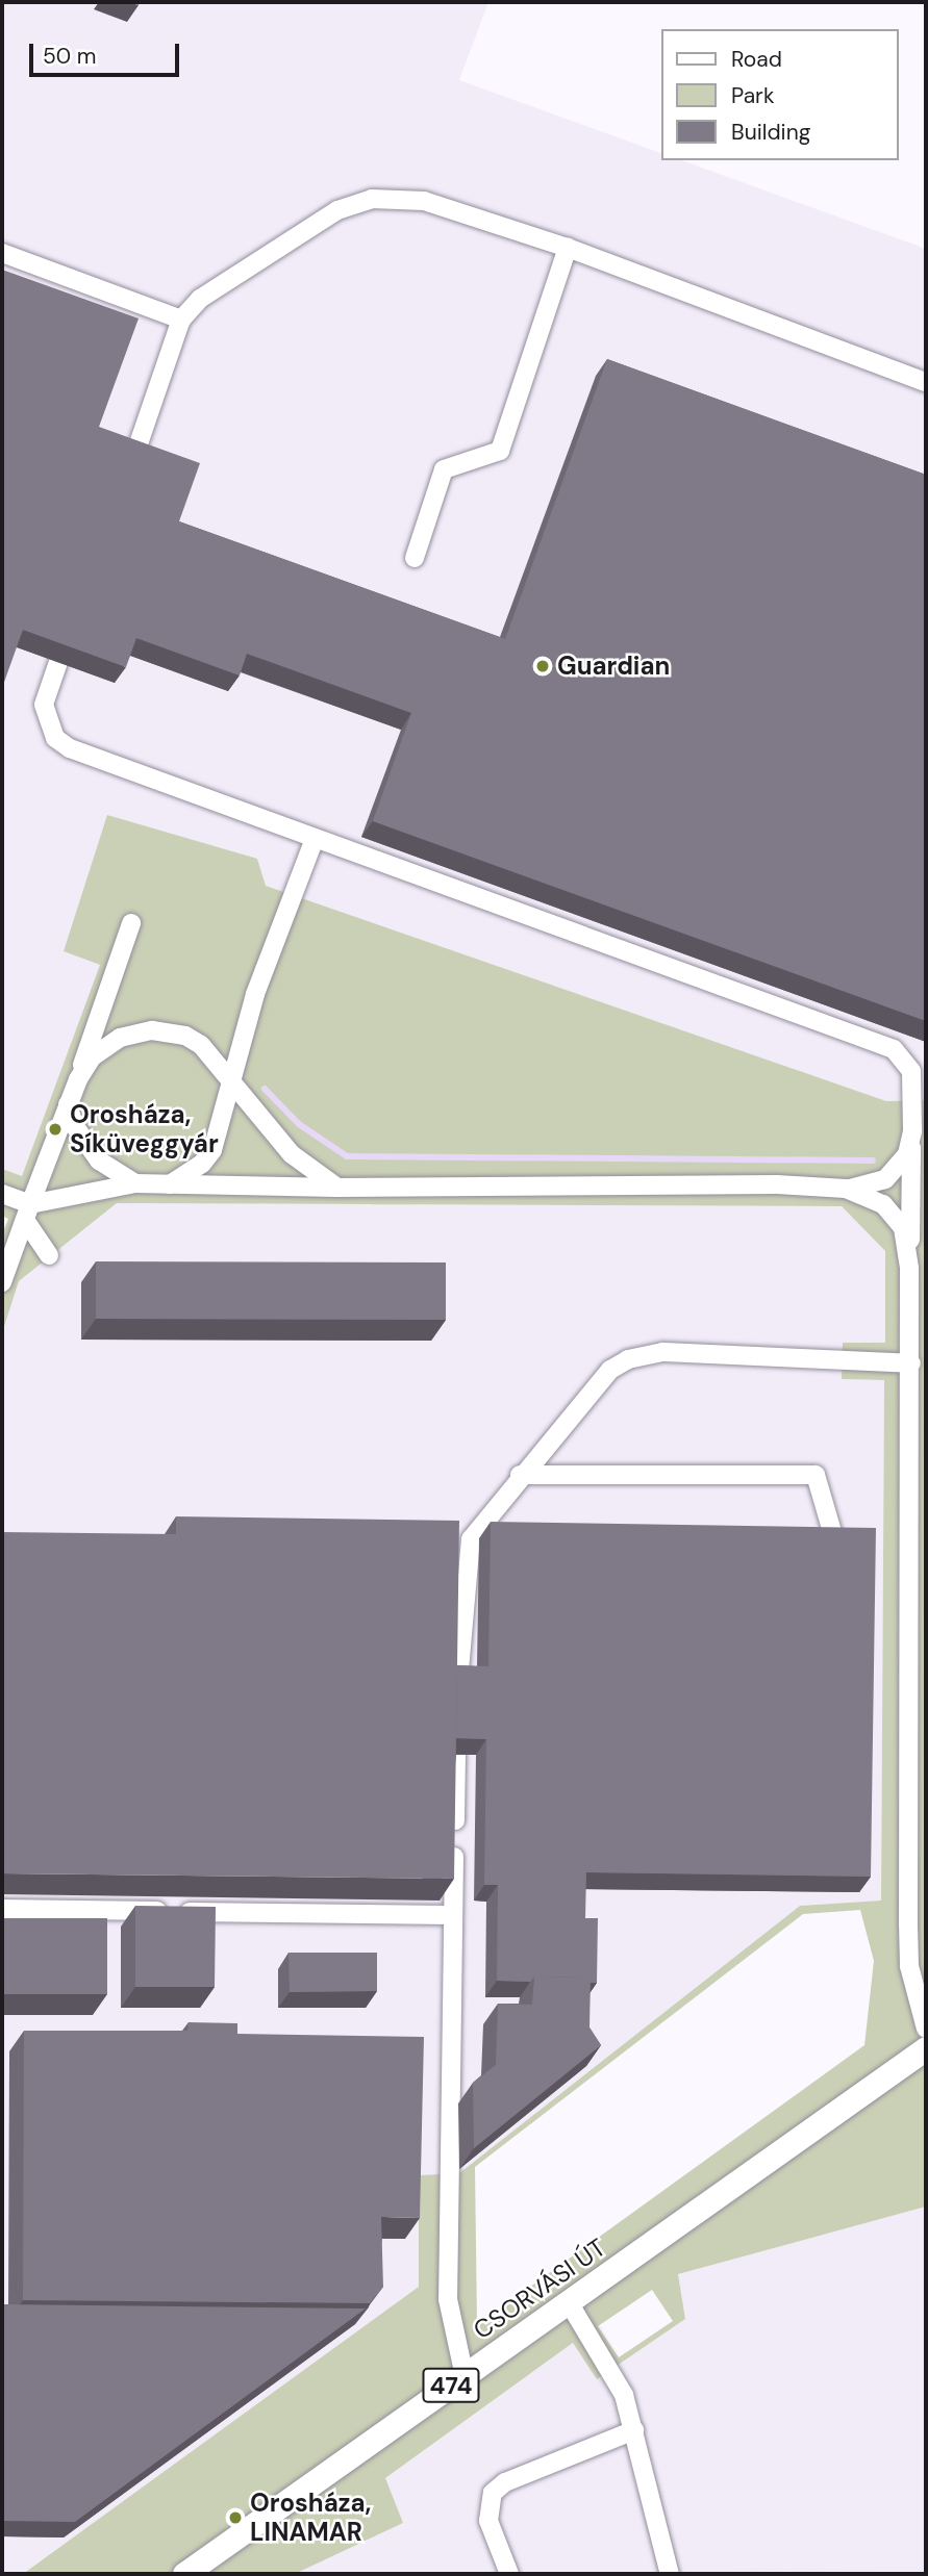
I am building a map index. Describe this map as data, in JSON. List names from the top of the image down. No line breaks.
{"streets":{"main road":["CSORVÁSI ÚT","474"]},"places":["Guardian","Orosháza, Síküveggyár","Orosháza, LINAMAR"],"legend":["Road","Park","Building"],"scale_bar":"50 m"}
